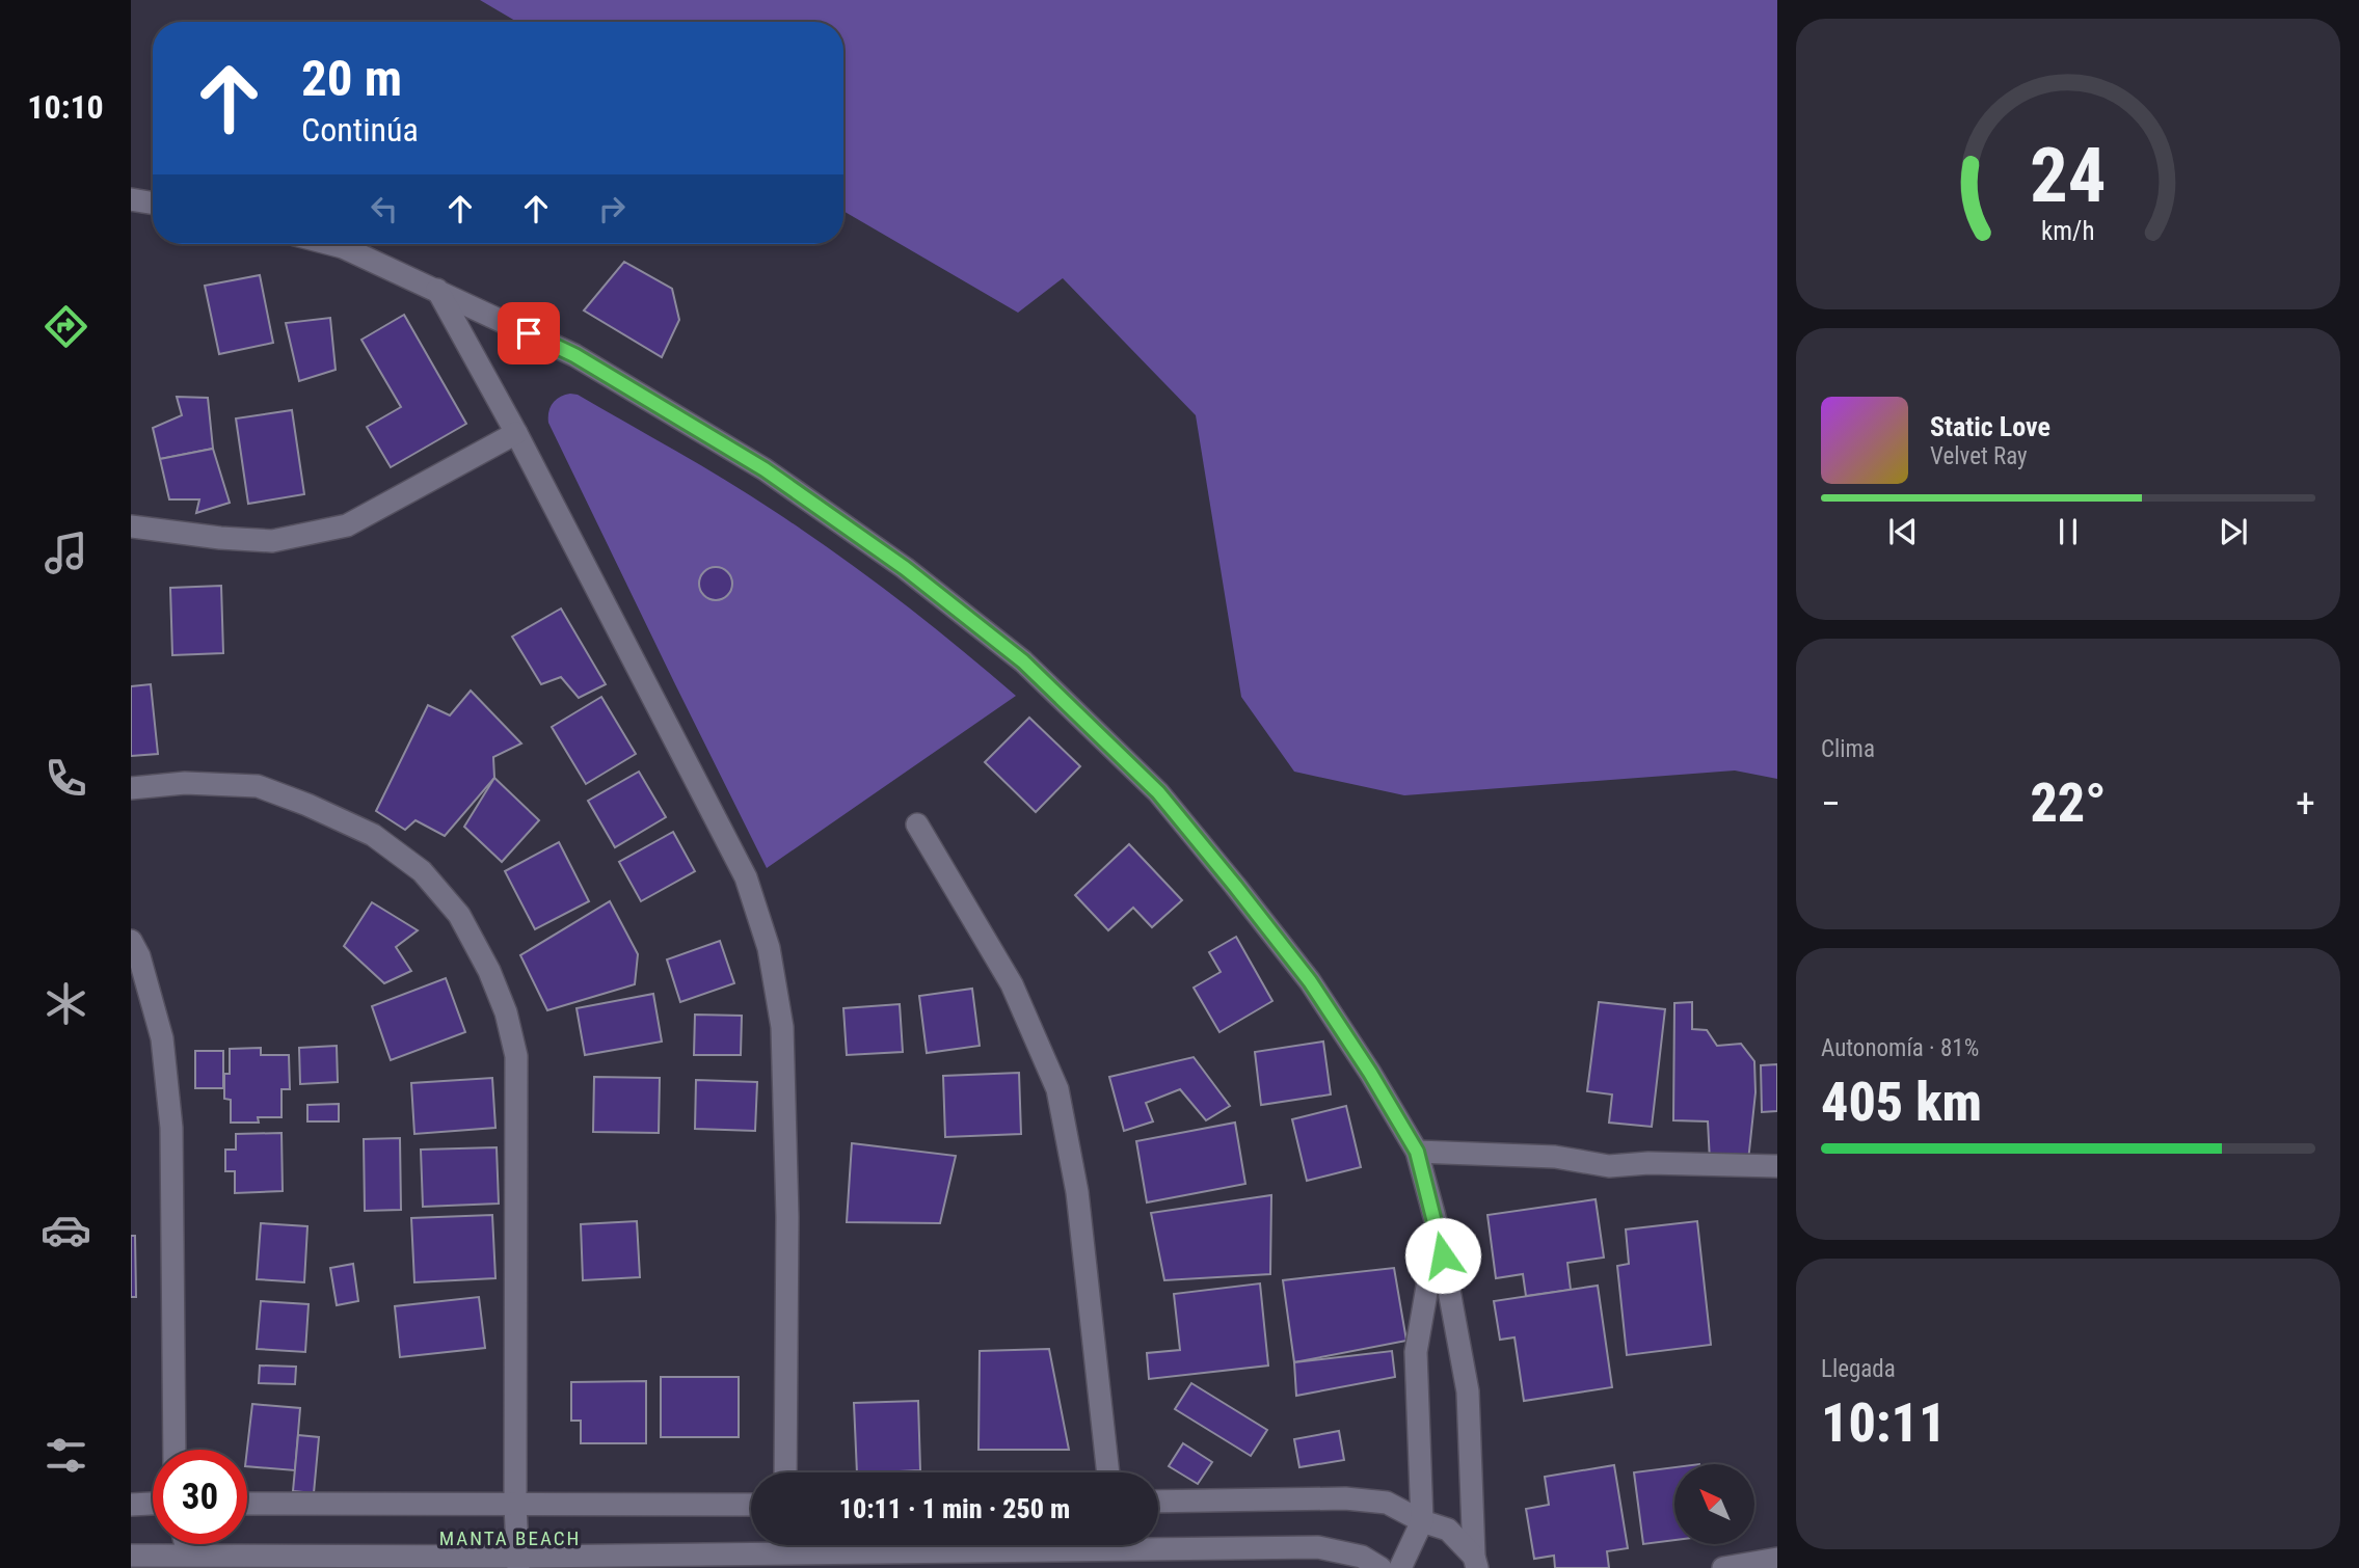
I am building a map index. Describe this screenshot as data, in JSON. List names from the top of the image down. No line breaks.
{"districts":["MANTA BEACH"],"north":"top left","page":{"tabs":"10:10","turn":["20 m","Continúa"],"song":["Static Love","Velvet Ray"],"tile":["Clima",["Autonomía · 81%","405 km"],["Llegada","10:11"]],"heat":["−","22°","+"],"limit":"30","trip":"10:11 · 1 min · 250 m","gauge":["24","km/h"]}}
